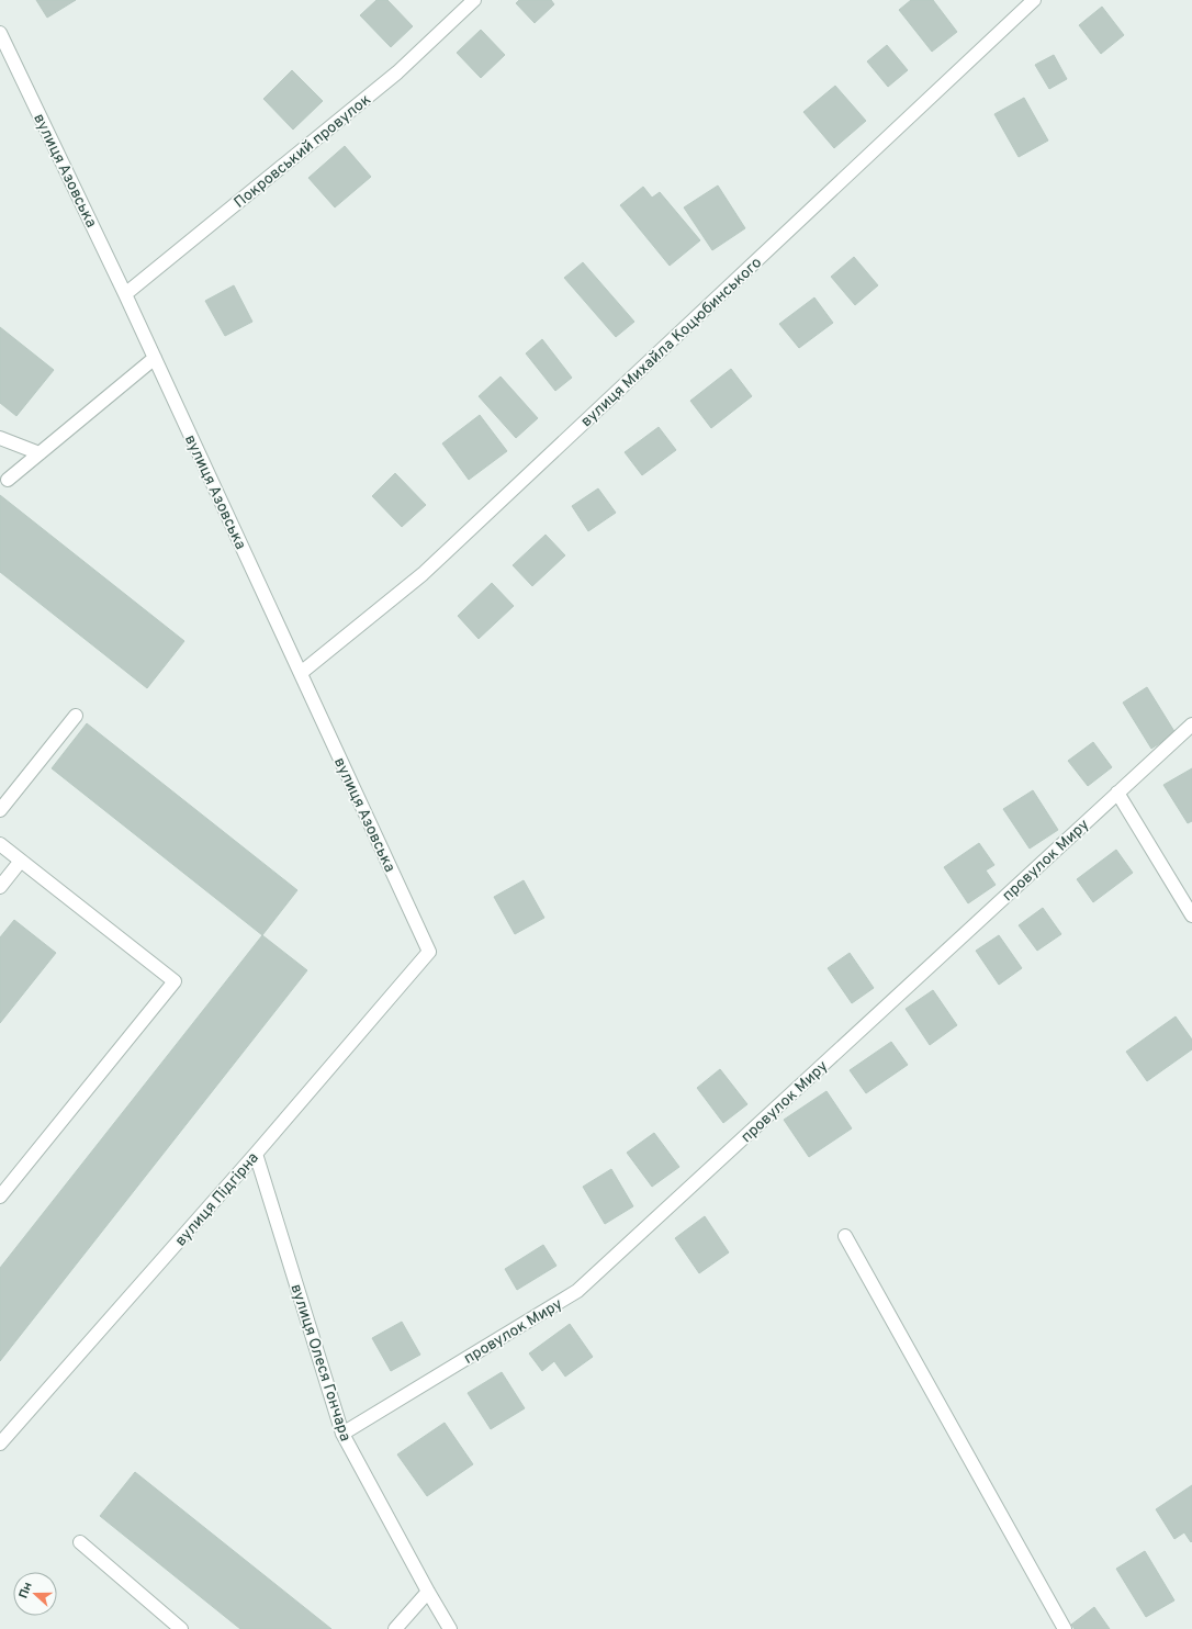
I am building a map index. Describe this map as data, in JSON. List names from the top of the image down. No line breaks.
{"streets":{"street":["Покровський провулок","вулиця Азовська","вулиця Михайла Коцюбинського","провулок Миру","вулиця Підгірна","вулиця Олеся Гончара"]},"crossings":[["Покровський провулок","вулиця Азовська"],["вулиця Азовська","вулиця Михайла Коцюбинського"],["вулиця Азовська","вулиця Підгірна"],["провулок Миру","вулиця Олеся Гончара"],["вулиця Підгірна","вулиця Олеся Гончара"]],"north":"left"}
